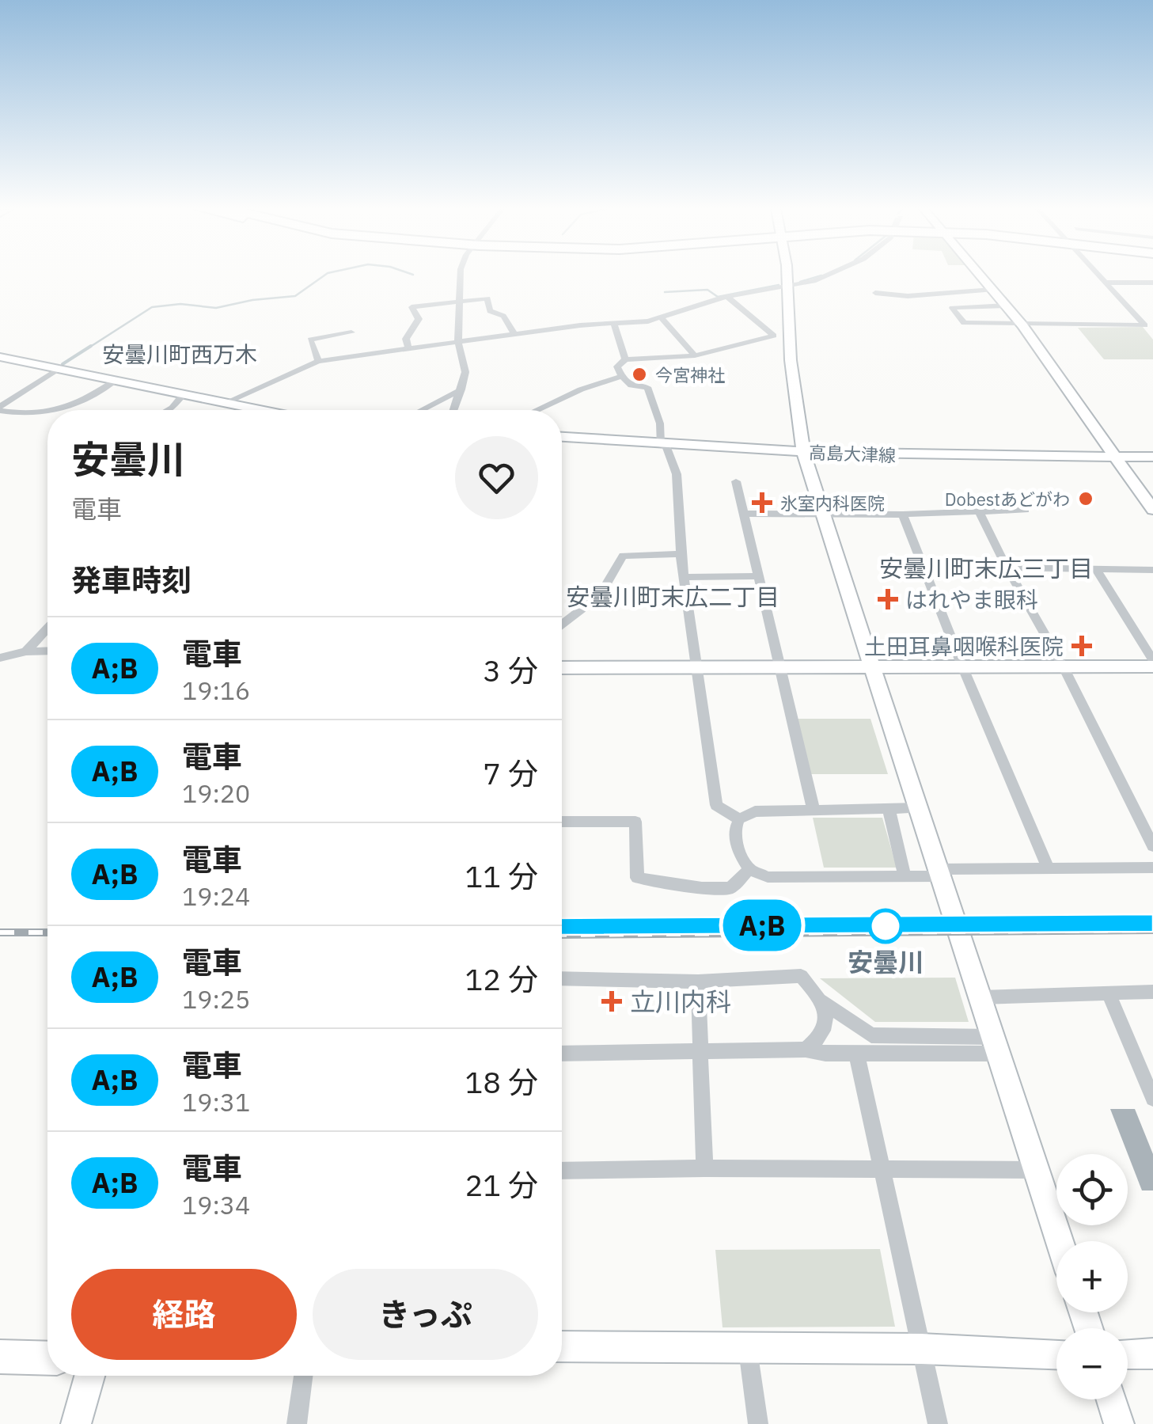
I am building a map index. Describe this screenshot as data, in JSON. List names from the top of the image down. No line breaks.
{"streets":{"street":["高島大津線"]},"districts":["安曇川町西万木","安曇川町末広三丁目","安曇川町末広二丁目"],"places":{"other":["今宮神社","Dobestあどがわ","安曇川"],"health":["氷室内科医院","はれやま眼科","土田耳鼻咽喉科医院","立川内科"]},"page":{"on_map":"A;B","heading":[["安曇川","電車"],"発車時刻"],"list":[{"mark":"A;B","name":"電車","note":"19:16","value":"3 分"},{"mark":"A;B","name":"電車","note":"19:20","value":"7 分"},{"mark":"A;B","name":"電車","note":"19:24","value":"11 分"},{"mark":"A;B","name":"電車","note":"19:25","value":"12 分"},{"mark":"A;B","name":"電車","note":"19:31","value":"18 分"},{"mark":"A;B","name":"電車","note":"19:34","value":"21 分"}],"map_buttons":["+","−"],"buttons":["経路","きっぷ"]}}
